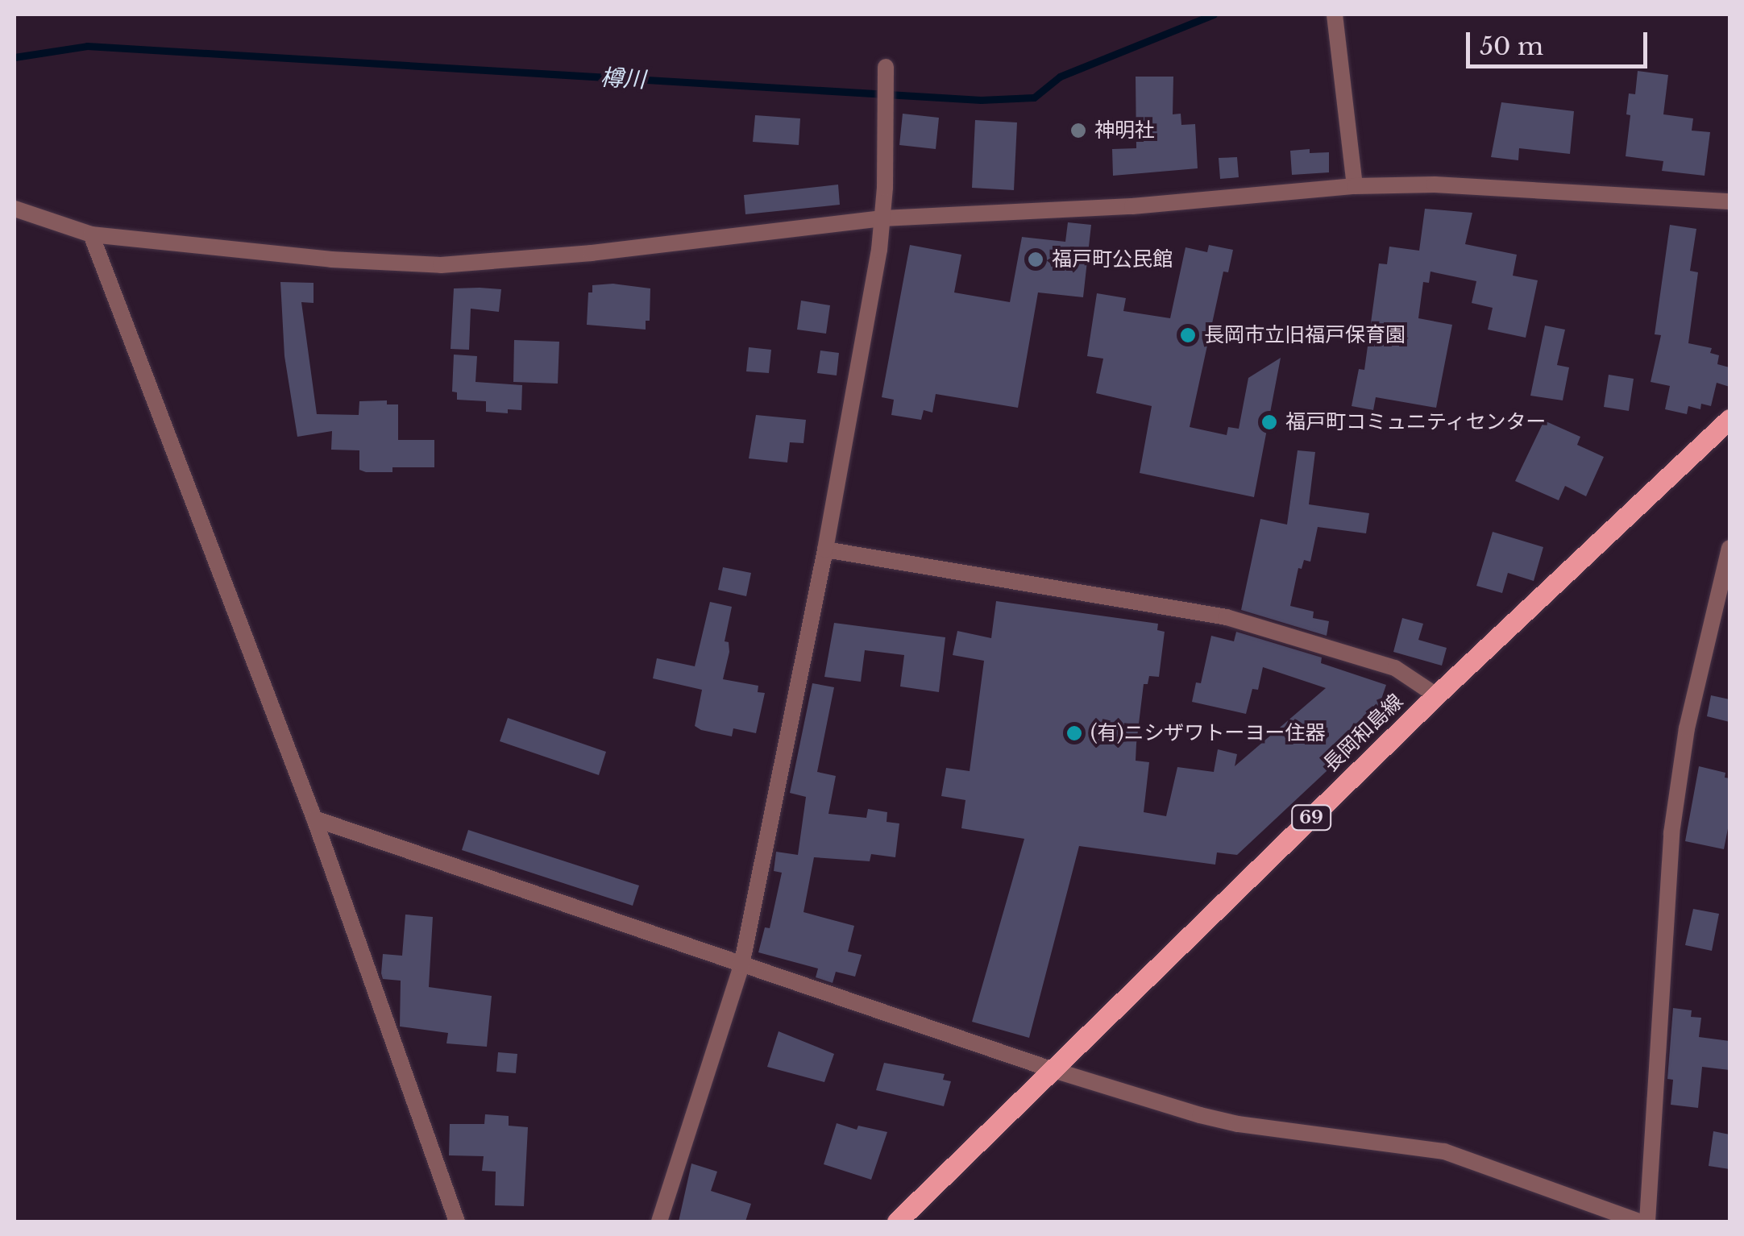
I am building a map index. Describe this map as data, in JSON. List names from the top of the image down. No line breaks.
{"streets":{"main road":["長岡和島線","69"]},"water":["樽川"],"places":["神明社","福戸町公民館","長岡市立旧福戸保育園","福戸町コミュニティセンター","(有)ニシザワトーヨー住器"],"scale_bar":"50 m"}
